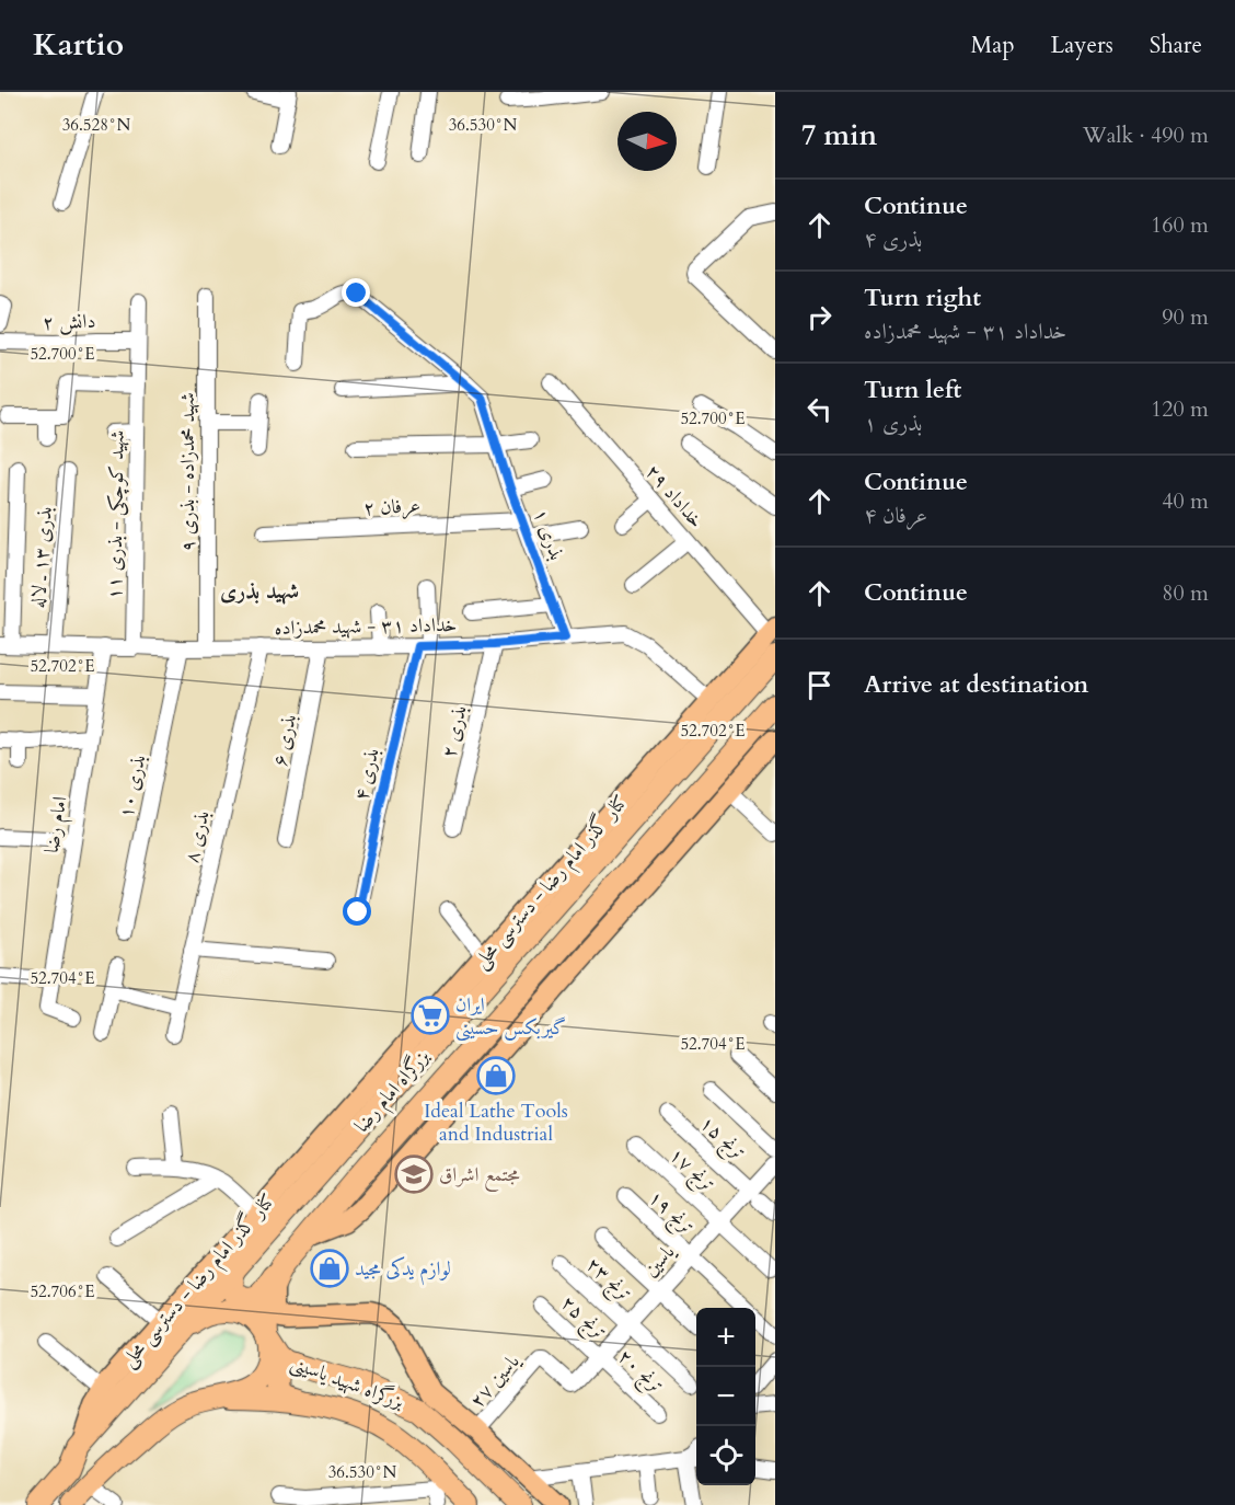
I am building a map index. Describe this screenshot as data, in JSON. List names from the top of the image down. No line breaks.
{"streets":{"highway":["بزرگراه امام رضا","بزرگراه شهید یاسینی"],"main road":["کنار گذر امام رضا - دسترسی محلی"],"street":["دانش ۲","شهید محمدزاده - بذری ۹","خداداد ۲۹","عرفان ۲","شهید کوچکی - بذری ۱۱","بذری ۱","بذری ۱۳ ـ لاله","خداداد ۳۱ - شهید محمدزاده","بذری ۲","بذری ۶","بذری ۴","بذری ۱۰","امام رضا","بذری ۸","ترنج ۱۵","ترنج ۱۷","ترنج ۱۹","یاسین","ترنج ۲۳","ترنج ۲۵","ترنج ۲۰","یاسین ۲۷"]},"crossings":[["دانش ۲","شهید کوچکی - بذری ۱۱"],["شهید محمدزاده - بذری ۹","خداداد ۳۱ - شهید محمدزاده"],["خداداد ۲۹","کنار گذر امام رضا - دسترسی محلی"],["عرفان ۲","بذری ۱"],["شهید کوچکی - بذری ۱۱","خداداد ۳۱ - شهید محمدزاده"],["بذری ۱","خداداد ۳۱ - شهید محمدزاده"],["بذری ۱۳ ـ لاله","خداداد ۳۱ - شهید محمدزاده"],["خداداد ۳۱ - شهید محمدزاده","بذری ۲"],["خداداد ۳۱ - شهید محمدزاده","بذری ۶"],["خداداد ۳۱ - شهید محمدزاده","بذری ۴"],["خداداد ۳۱ - شهید محمدزاده","بذری ۱۰"],["خداداد ۳۱ - شهید محمدزاده","امام رضا"],["خداداد ۳۱ - شهید محمدزاده","بذری ۸"],["خداداد ۳۱ - شهید محمدزاده","کنار گذر امام رضا - دسترسی محلی"],["خداداد ۳۱ - شهید محمدزاده","بزرگراه امام رضا"],["کنار گذر امام رضا - دسترسی محلی","بزرگراه امام رضا"],["کنار گذر امام رضا - دسترسی محلی","بزرگراه شهید یاسینی"],["بزرگراه امام رضا","بزرگراه شهید یاسینی"],["ترنج ۱۵","یاسین"],["ترنج ۱۷","یاسین"],["ترنج ۱۹","یاسین"],["یاسین","ترنج ۲۳"],["یاسین","ترنج ۲۵"],["یاسین","ترنج ۲۰"],["یاسین","یاسین ۲۷"],["ترنج ۲۵","ترنج ۲۰"]],"districts":["شهید بذری"],"places":{"supermarket":["ایران گیربکس حسینی"],"shop":["Ideal Lathe Tools and Industrial","لوازم یدکی مجید"],"school or university":["مجتمع اشراق"]},"north":"right","page":{"header":"Kartio","nav":["Map","Layers","Share"],"heading":["7 min","Walk · 490 m"],"list":[["Continue","بذری ۴","160 m"],["Turn right","خداداد ۳۱ - شهید محمدزاده","90 m"],["Turn left","بذری ۱","120 m"],["Continue","عرفان ۴","40 m"],["Continue","80 m"],"Arrive at destination"],"map_buttons":["+","−"]},"coordinates":["36.530°N","36.528°N","52.700°E","52.702°E","52.704°E","52.706°E"]}
